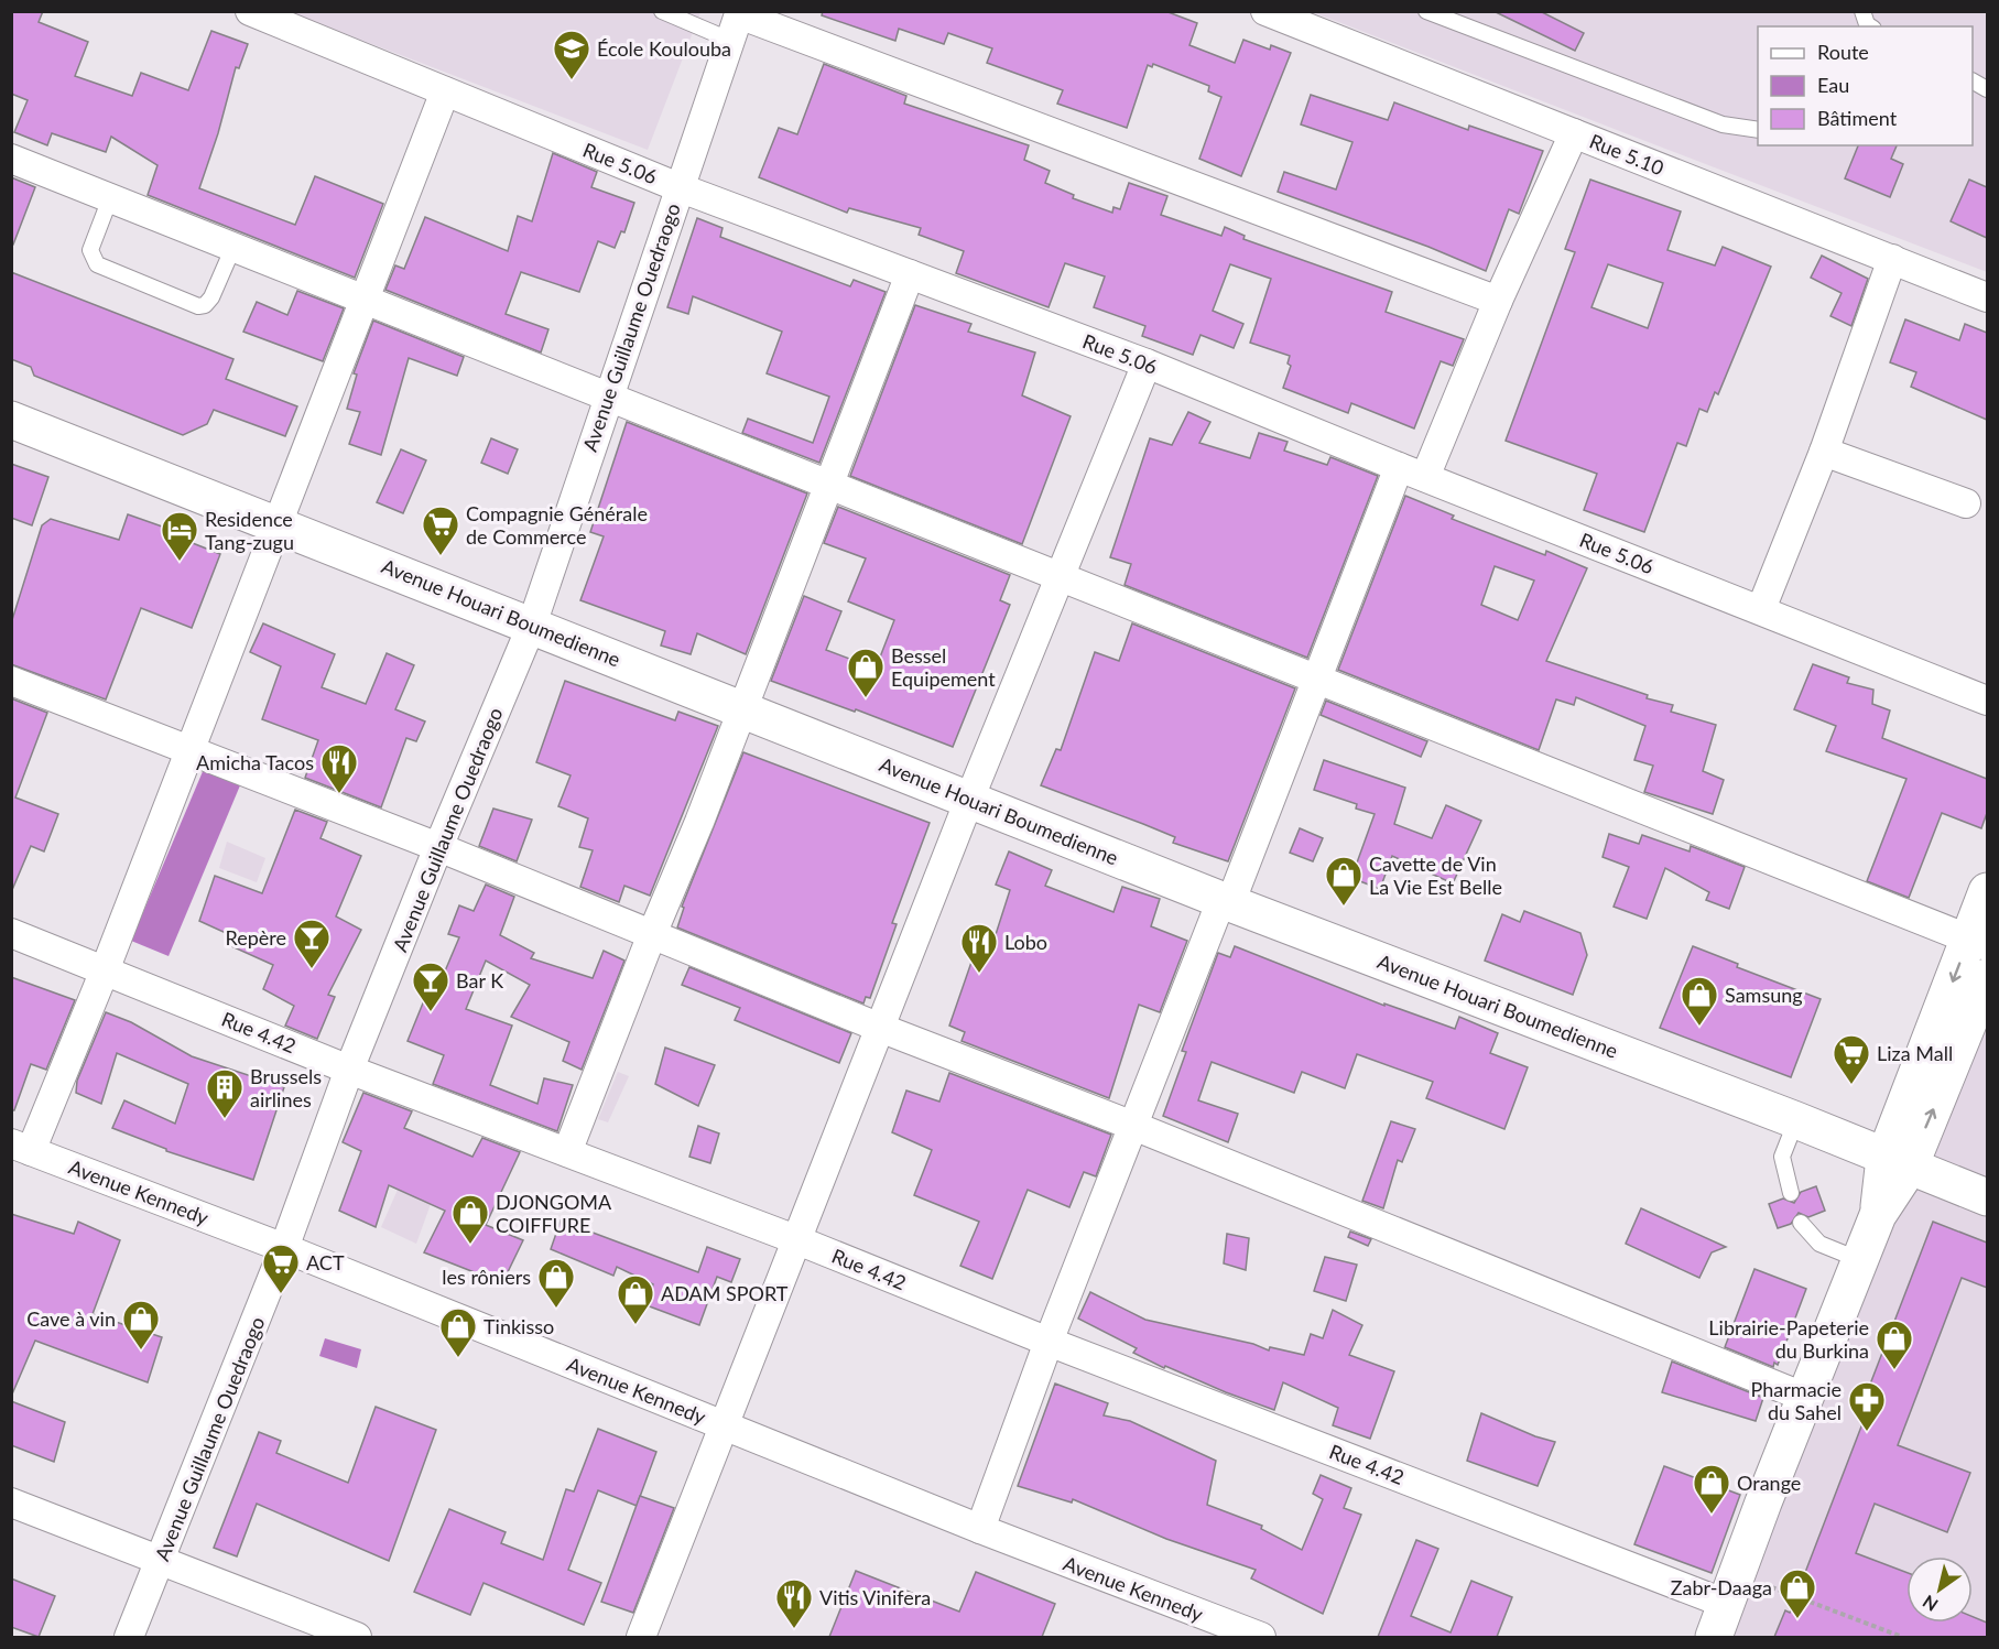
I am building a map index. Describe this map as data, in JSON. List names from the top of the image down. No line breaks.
{"streets":{"main road":["Avenue Houari Boumedienne"],"street":["Rue 5.10","Rue 5.06","Avenue Guillaume Ouedraogo","Rue 4.42","Avenue Kennedy"]},"crossings":[["Rue 5.06","Avenue Guillaume Ouedraogo"],["Avenue Guillaume Ouedraogo","Avenue Houari Boumedienne"],["Avenue Guillaume Ouedraogo","Rue 4.42"],["Avenue Guillaume Ouedraogo","Avenue Kennedy"]],"places":{"school or university":["École Koulouba"],"supermarket":["Compagnie Générale de Commerce","Liza Mall","ACT"],"hotel":["Residence Tang-zugu"],"shop":["Bessel Equipement","Cavette de Vin La Vie Est Belle","Samsung","DJONGOMA COIFFURE","les rôniers","ADAM SPORT","Cave à vin","Tinkisso","Librairie-Papeterie du Burkina","Orange","Zabr-Daaga"],"restaurant":["Amicha Tacos","Lobo","Vitis Vinifera"],"bar":["Repère","Bar K"],"building":["Brussels airlines"],"pharmacy":["Pharmacie du Sahel"]},"legend":["Route","Eau","Bâtiment"],"north":"bottom left"}
